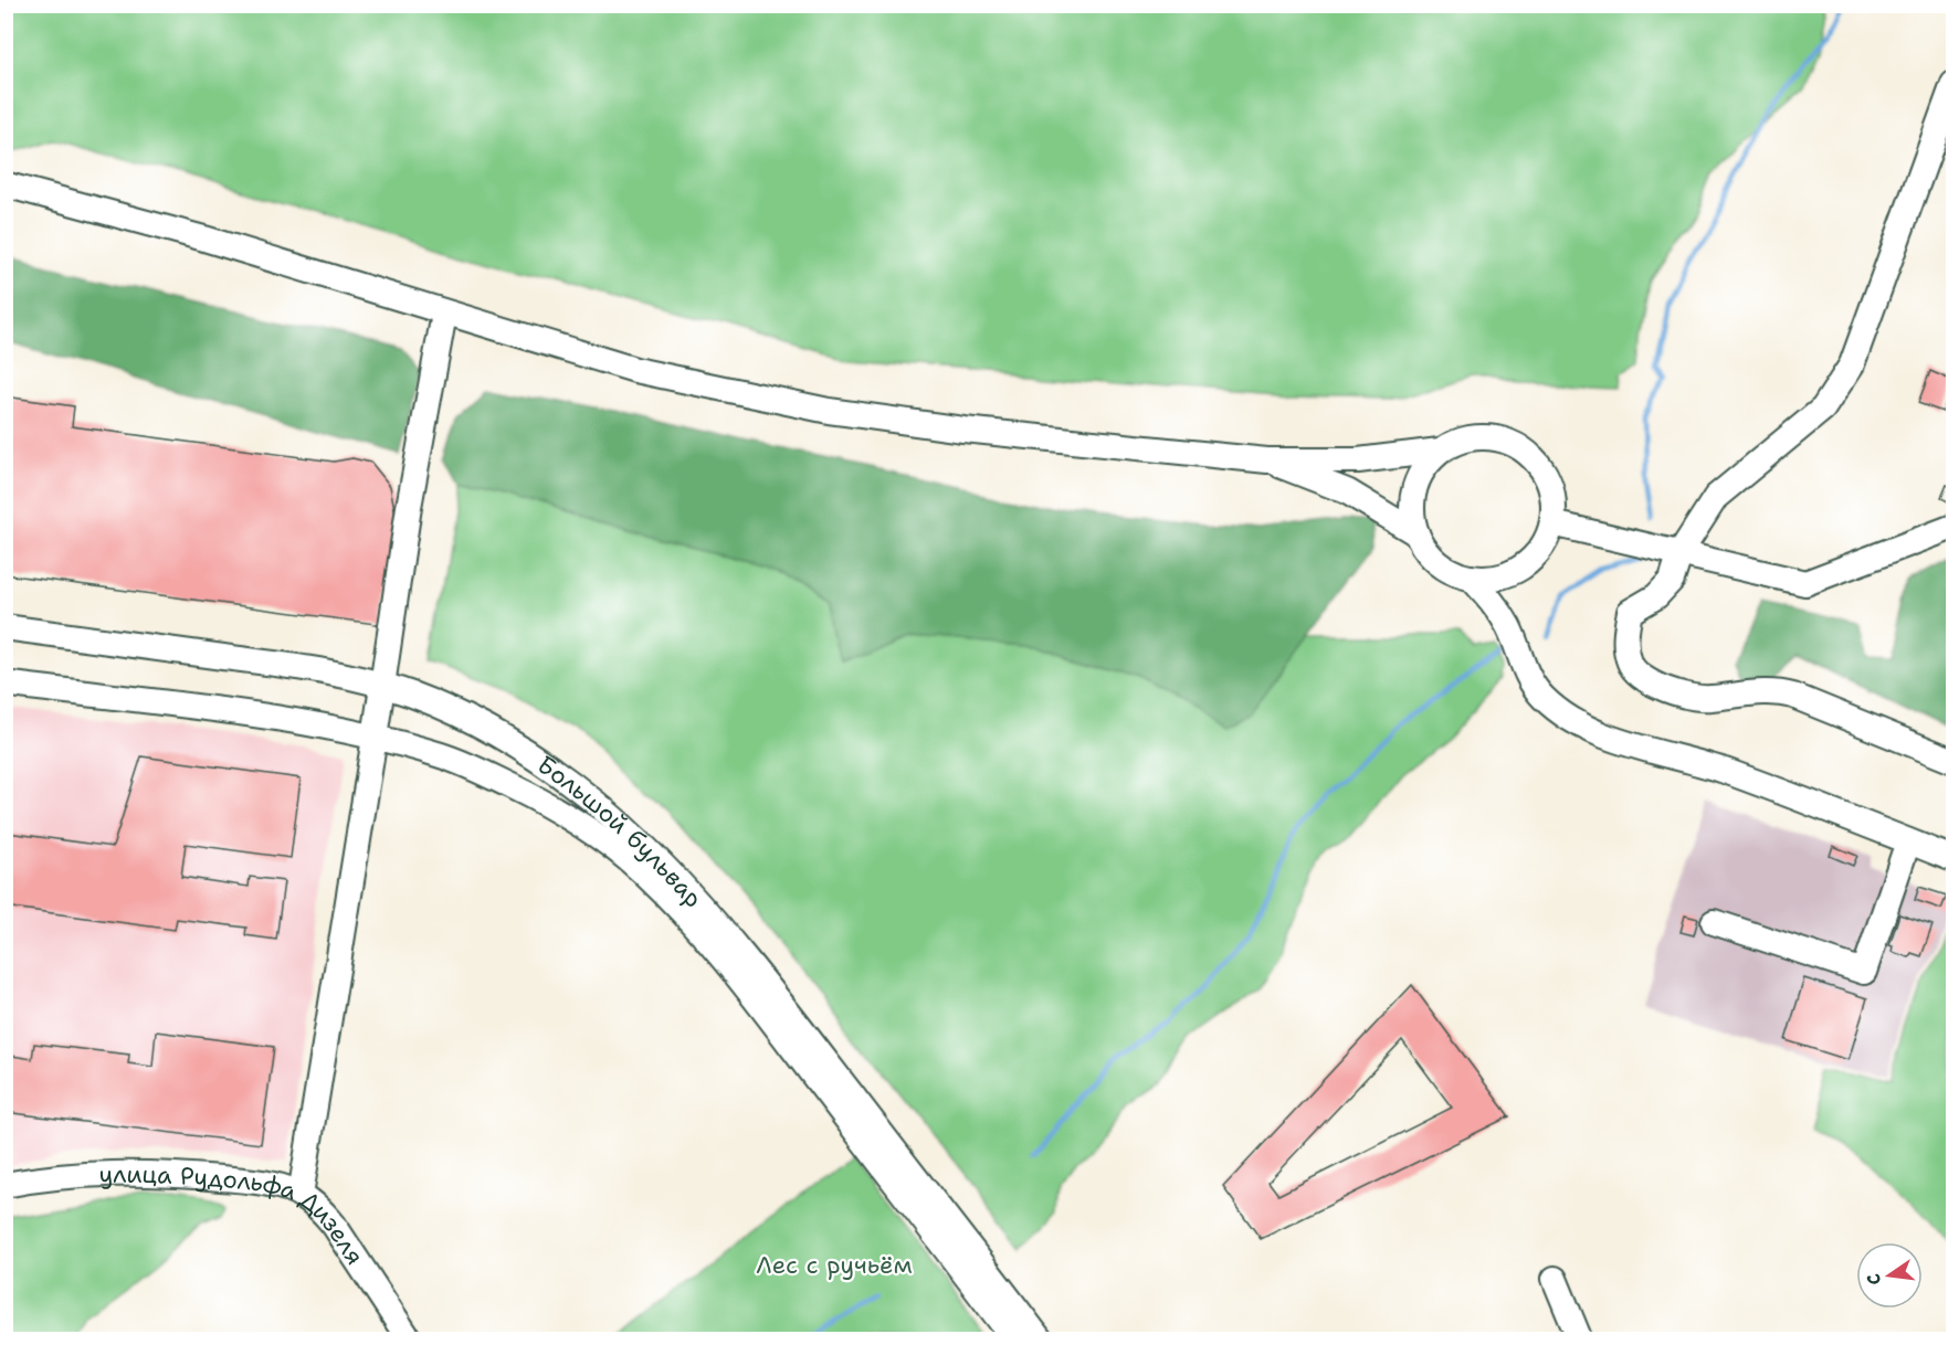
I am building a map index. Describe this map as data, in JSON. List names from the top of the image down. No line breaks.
{"streets":{"street":["Большой бульвар","улица Рудольфа Дизеля"]},"parks":["Лес с ручьём"],"north":"left"}
